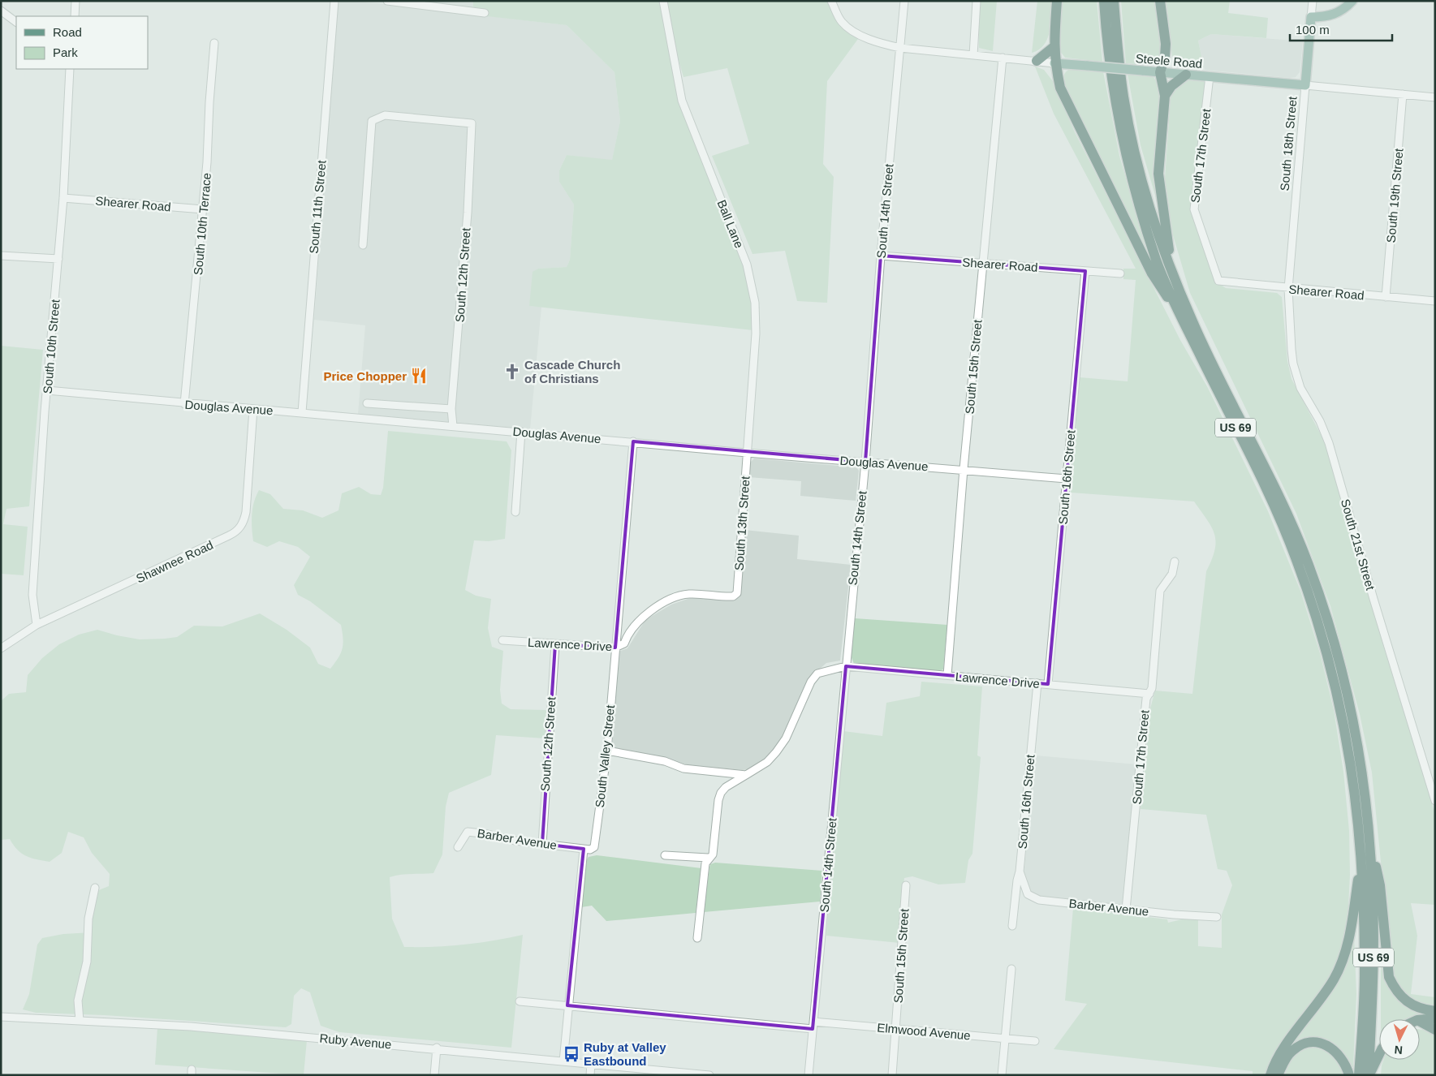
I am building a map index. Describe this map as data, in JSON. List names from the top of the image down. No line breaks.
{"streets":{"highway":["US 69"],"main road":["Steele Road","South 18th Street"],"street":["South 17th Street","South 19th Street","Shearer Road","South 11th Street","South 14th Street","South 10th Terrace","Ball Lane","South 12th Street","South 10th Street","South 15th Street","Douglas Avenue","South 16th Street","South 13th Street","South 21st Street","Shawnee Road","Lawrence Drive","South Valley Street","Barber Avenue","Elmwood Avenue","Ruby Avenue"]},"crossings":[["Steele Road","South 18th Street"],["Steele Road","South 17th Street"],["Steele Road","South 19th Street"],["Steele Road","South 14th Street"],["Steele Road","South 15th Street"],["South 18th Street","Shearer Road"],["South 18th Street","South 21st Street"],["South 17th Street","Shearer Road"],["South 17th Street","Lawrence Drive"],["South 17th Street","Barber Avenue"],["South 19th Street","Shearer Road"],["Shearer Road","South 14th Street"],["Shearer Road","South 10th Terrace"],["Shearer Road","South 10th Street"],["Shearer Road","South 15th Street"],["Shearer Road","South 16th Street"],["Shearer Road","South 21st Street"],["South 11th Street","Douglas Avenue"],["South 14th Street","Douglas Avenue"],["South 14th Street","Lawrence Drive"],["South 14th Street","Elmwood Avenue"],["South 10th Terrace","Douglas Avenue"],["Ball Lane","Douglas Avenue"],["Ball Lane","South 13th Street"],["South 12th Street","Douglas Avenue"],["South 12th Street","Lawrence Drive"],["South 12th Street","Barber Avenue"],["South 10th Street","Douglas Avenue"],["South 10th Street","Shawnee Road"],["South 15th Street","Douglas Avenue"],["South 15th Street","Lawrence Drive"],["South 15th Street","Elmwood Avenue"],["Douglas Avenue","South 16th Street"],["Douglas Avenue","South 13th Street"],["Douglas Avenue","Shawnee Road"],["Douglas Avenue","South Valley Street"],["South 16th Street","Lawrence Drive"],["South 16th Street","Barber Avenue"],["South 13th Street","Lawrence Drive"],["Lawrence Drive","South Valley Street"],["South Valley Street","Barber Avenue"]],"places":{"church":["Cascade Church of Christians"],"restaurant":["Price Chopper"],"bus stop":["Ruby at Valley Eastbound"]},"legend":["Road","Park"],"scale_bar":"100 m","north":"bottom"}
